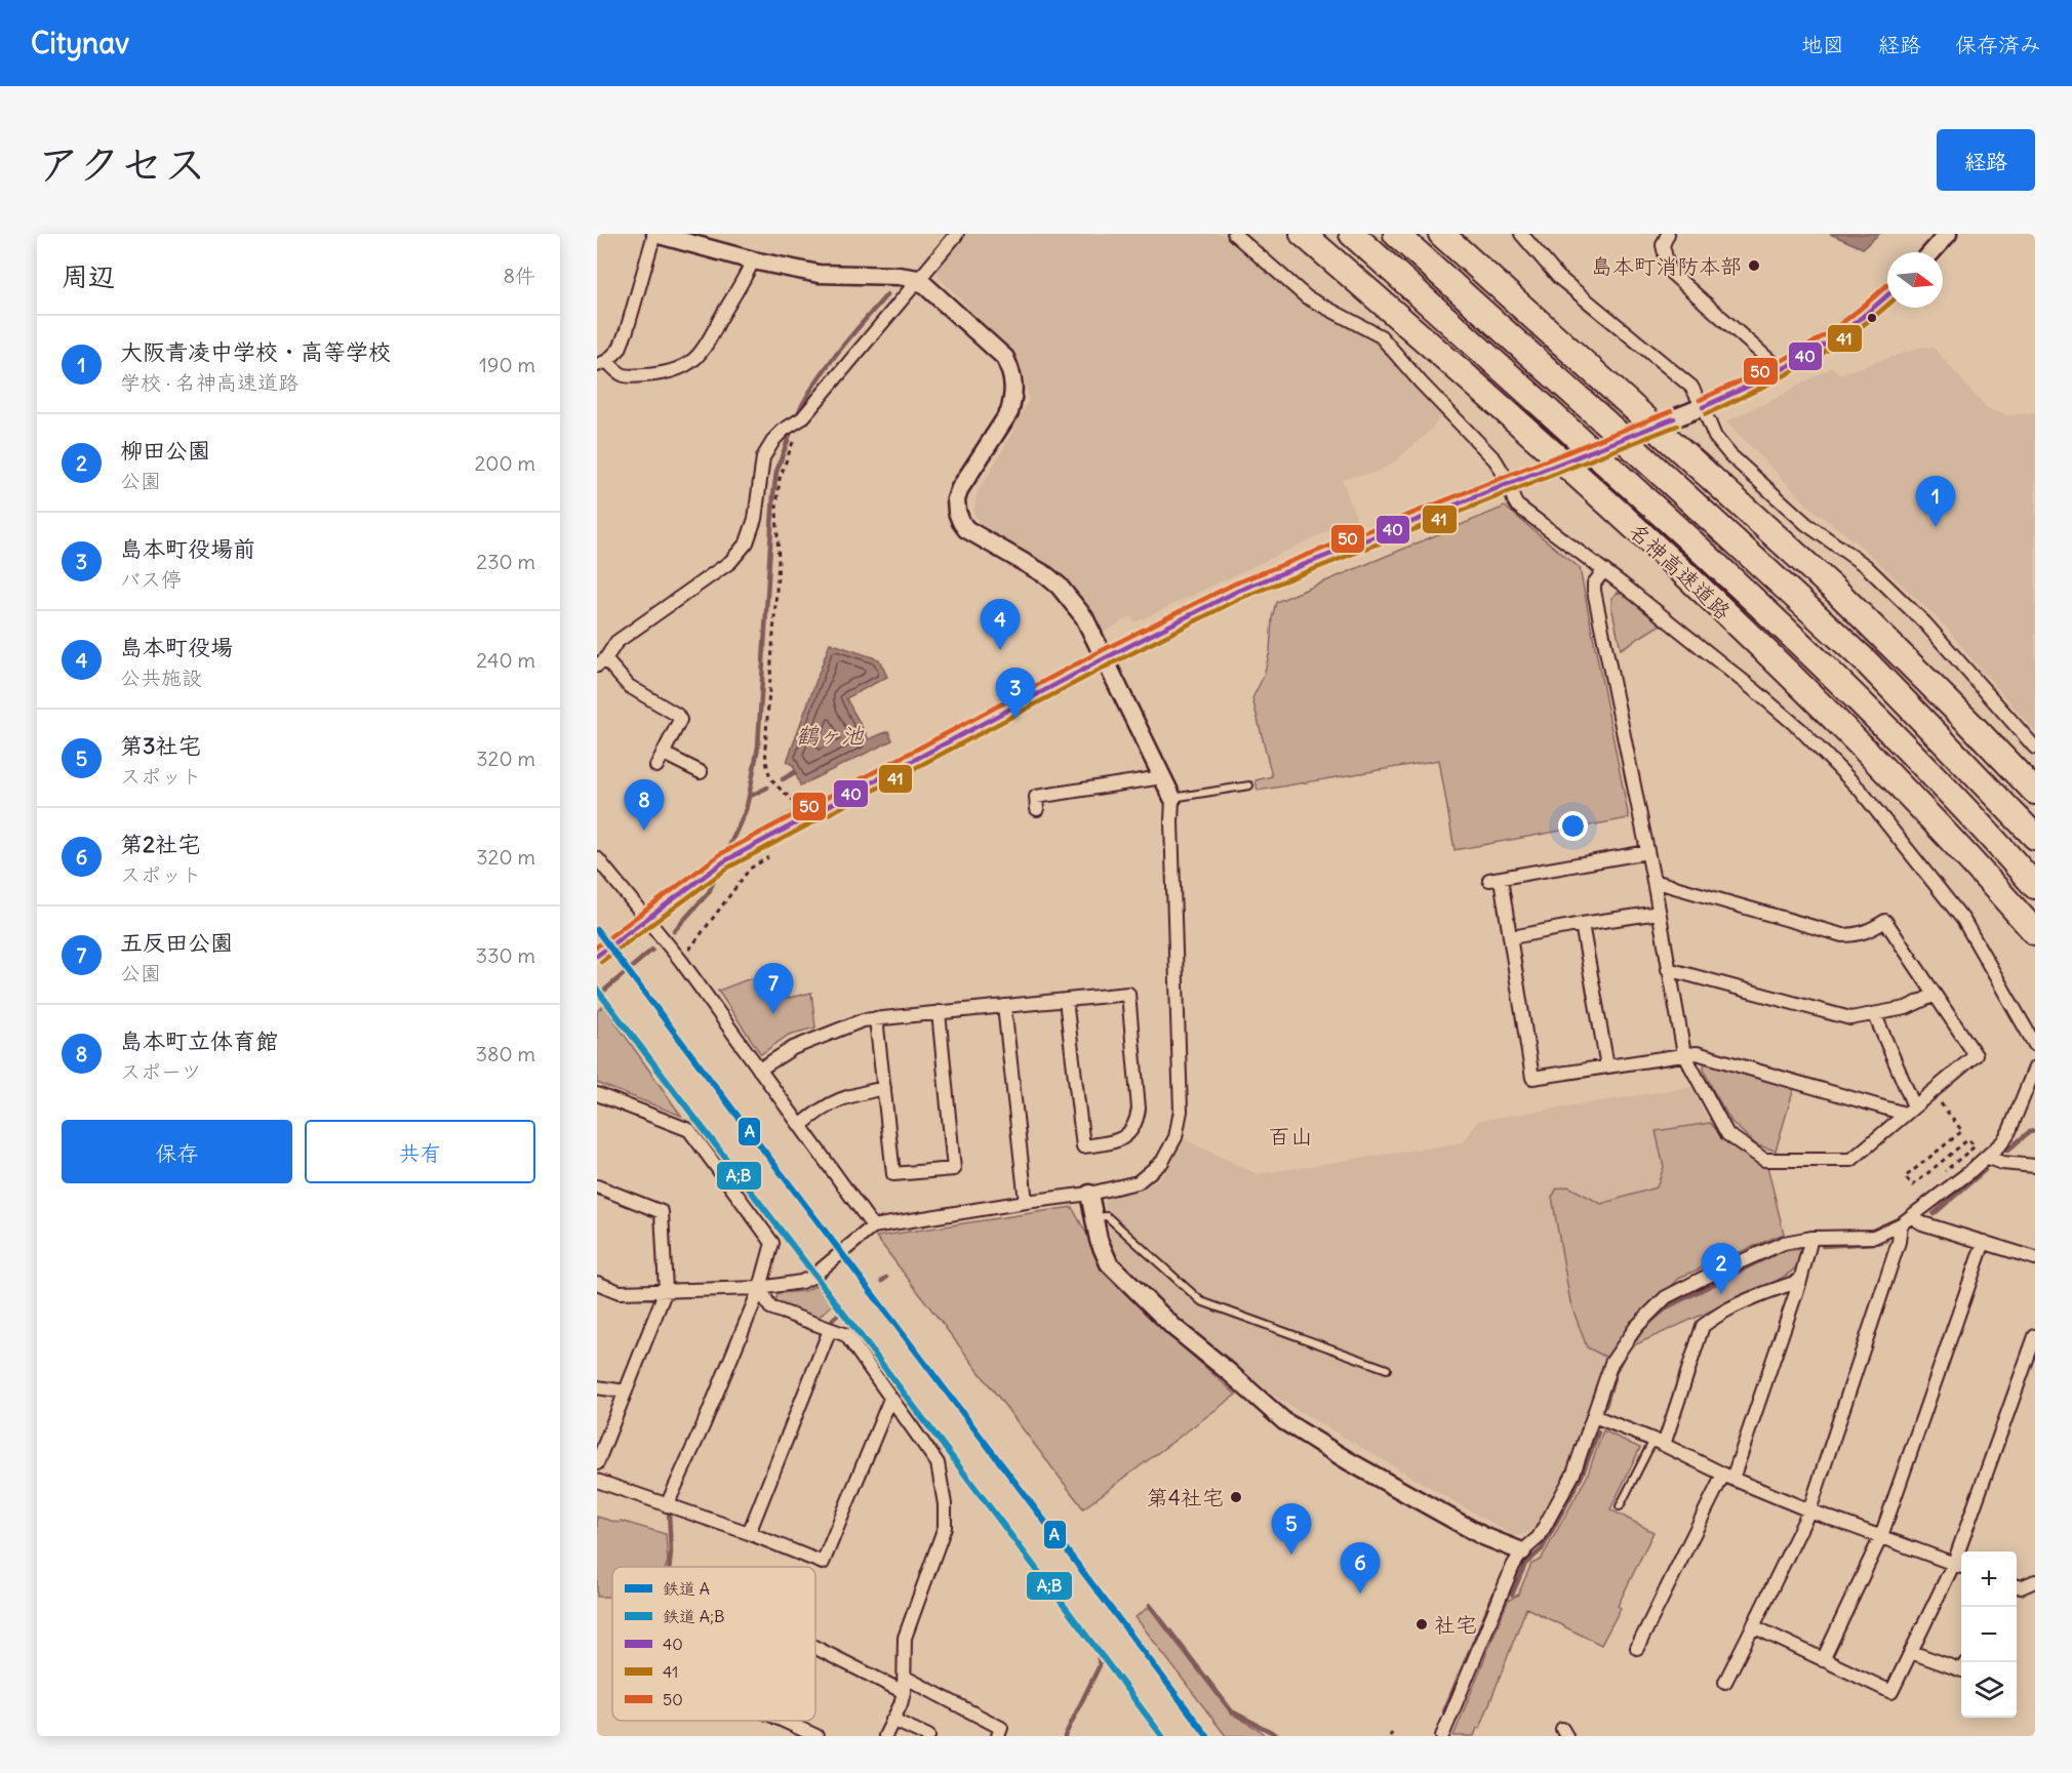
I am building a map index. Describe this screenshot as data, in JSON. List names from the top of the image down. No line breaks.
{"streets":{"highway":["名神高速道路"]},"districts":["百山"],"water":["鶴ヶ池"],"places":["島本町消防本部","第4社宅","社宅"],"lines":["transit line 50","transit line 40","transit line 41","rail line A","rail line A;B"],"legend":["鉄道 A","鉄道 A;B","40","41","50"],"north":"right","page":{"header":"Citynav","nav":["地図","経路","保存済み"],"title":"アクセス","buttons":["経路",["保存","共有"]],"heading":["周辺","8件"],"list":[{"mark":"1","name":"大阪青凌中学校・高等学校","note":"学校 · 名神高速道路","value":"190 m"},{"mark":"2","name":"柳田公園","note":"公園","value":"200 m"},{"mark":"3","name":"島本町役場前","note":"バス停","value":"230 m"},{"mark":"4","name":"島本町役場","note":"公共施設","value":"240 m"},{"mark":"5","name":"第3社宅","note":"スポット","value":"320 m"},{"mark":"6","name":"第2社宅","note":"スポット","value":"320 m"},{"mark":"7","name":"五反田公園","note":"公園","value":"330 m"},{"mark":"8","name":"島本町立体育館","note":"スポーツ","value":"380 m"}],"pins":["1","4","3","8","7","2","5","6"],"map_buttons":["+","−"]}}
